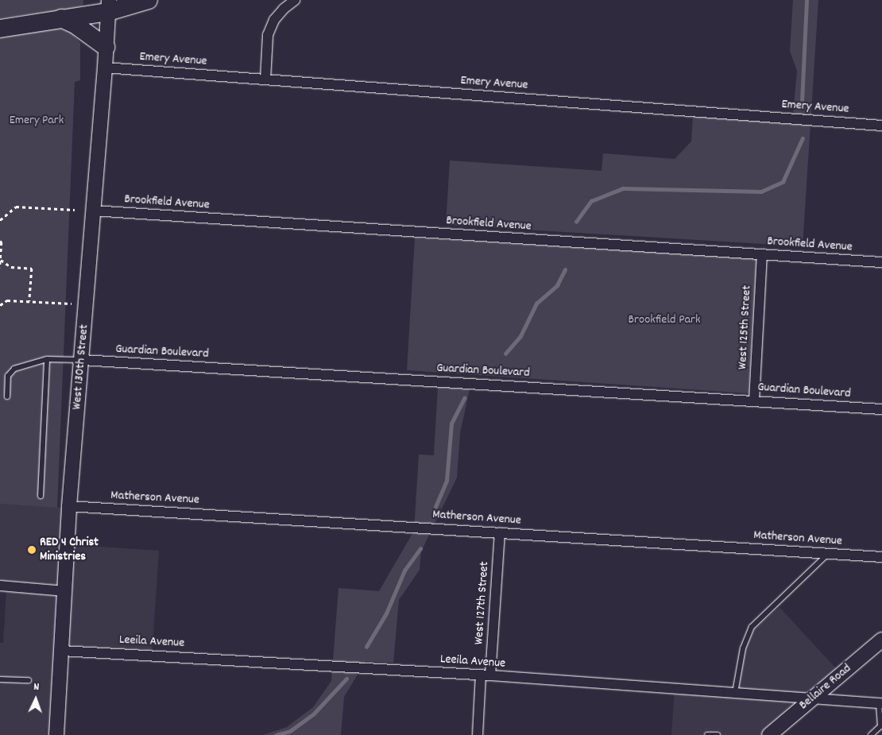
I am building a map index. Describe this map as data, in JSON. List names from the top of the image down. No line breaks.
{"streets":{"main road":["West 130th Street","Bellaire Road"],"street":["Emery Avenue","Brookfield Avenue","West 125th Street","Guardian Boulevard","Matherson Avenue","West 127th Street","Leeila Avenue"]},"crossings":[["Emery Avenue","West 130th Street"],["Brookfield Avenue","West 125th Street"],["Brookfield Avenue","West 130th Street"],["West 125th Street","Guardian Boulevard"],["Guardian Boulevard","West 130th Street"],["West 130th Street","Matherson Avenue"],["West 130th Street","Leeila Avenue"],["Matherson Avenue","West 127th Street"],["West 127th Street","Leeila Avenue"],["Leeila Avenue","Bellaire Road"]],"parks":["Emery Park","Brookfield Park"],"places":["RED 4 Christ Ministries"],"north":"top"}
